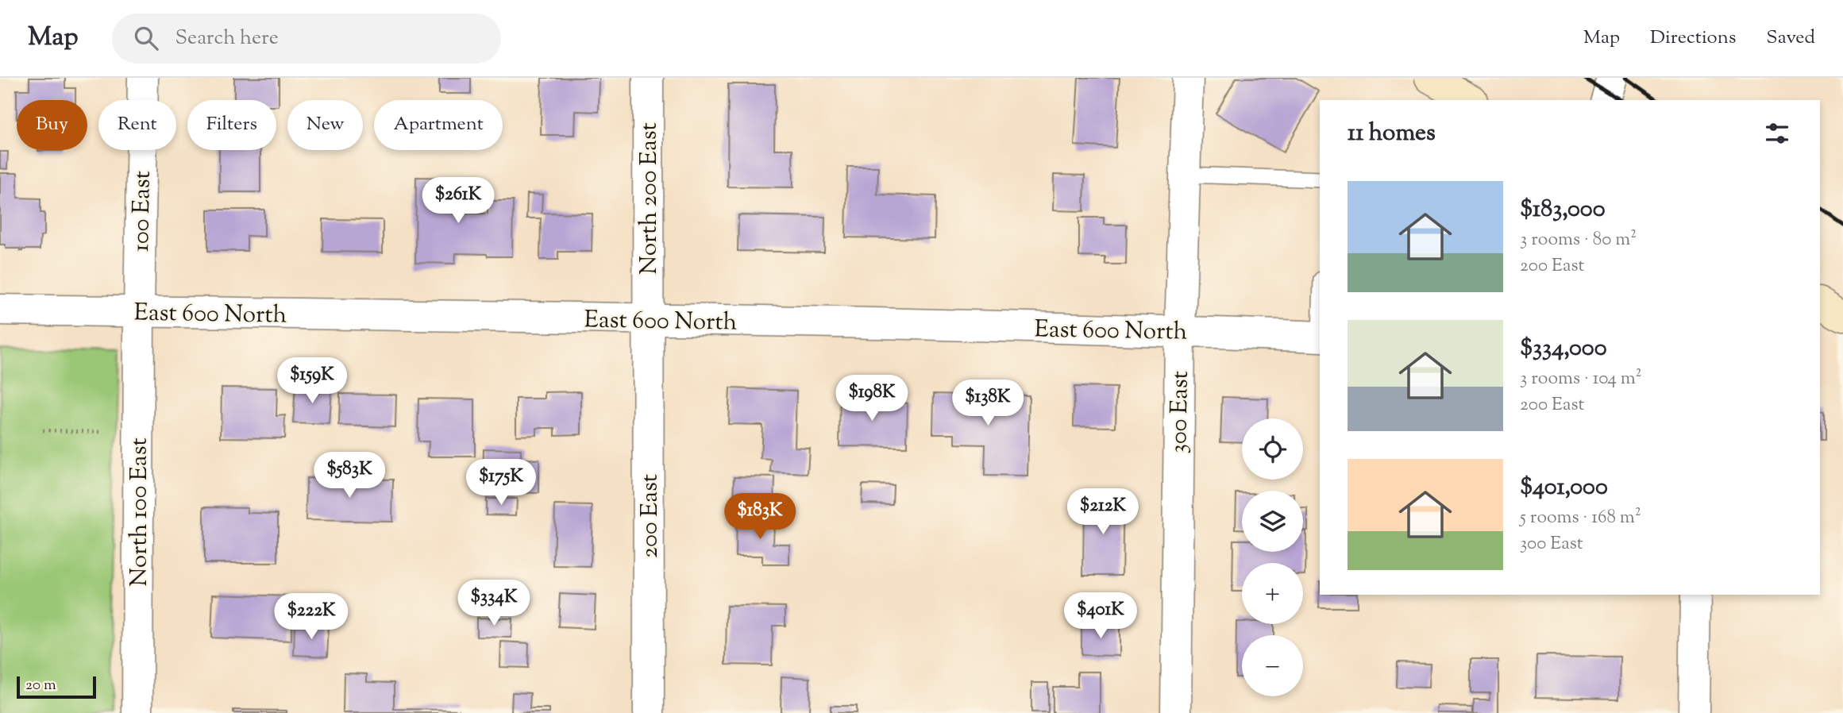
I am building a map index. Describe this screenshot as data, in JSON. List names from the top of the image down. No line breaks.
{"streets":{"street":["North 200 East","100 East","East 600 North","300 East","North 100 East","200 East"]},"crossings":[["North 200 East","East 600 North"],["North 200 East","200 East"],["100 East","East 600 North"],["100 East","North 100 East"],["East 600 North","300 East"],["East 600 North","North 100 East"],["East 600 North","200 East"]],"scale_bar":"20 m","page":{"header":"Map","search":"Search here","nav":["Map","Directions","Saved"],"chip":["Buy","Rent","Filters","New","Apartment"],"heading":"11 homes","list":[{"name":"$183,000","note":"3 rooms · 80 m² · 200 East"},{"name":"$334,000","note":"3 rooms · 104 m² · 200 East"},{"name":"$401,000","note":"5 rooms · 168 m² · 300 East"}],"price":["$261K","$159K","$198K","$138K","$583K","$175K","$212K","$183K","$334K","$401K","$222K"],"map_buttons":["+","−"],"scale":"20 m"}}
